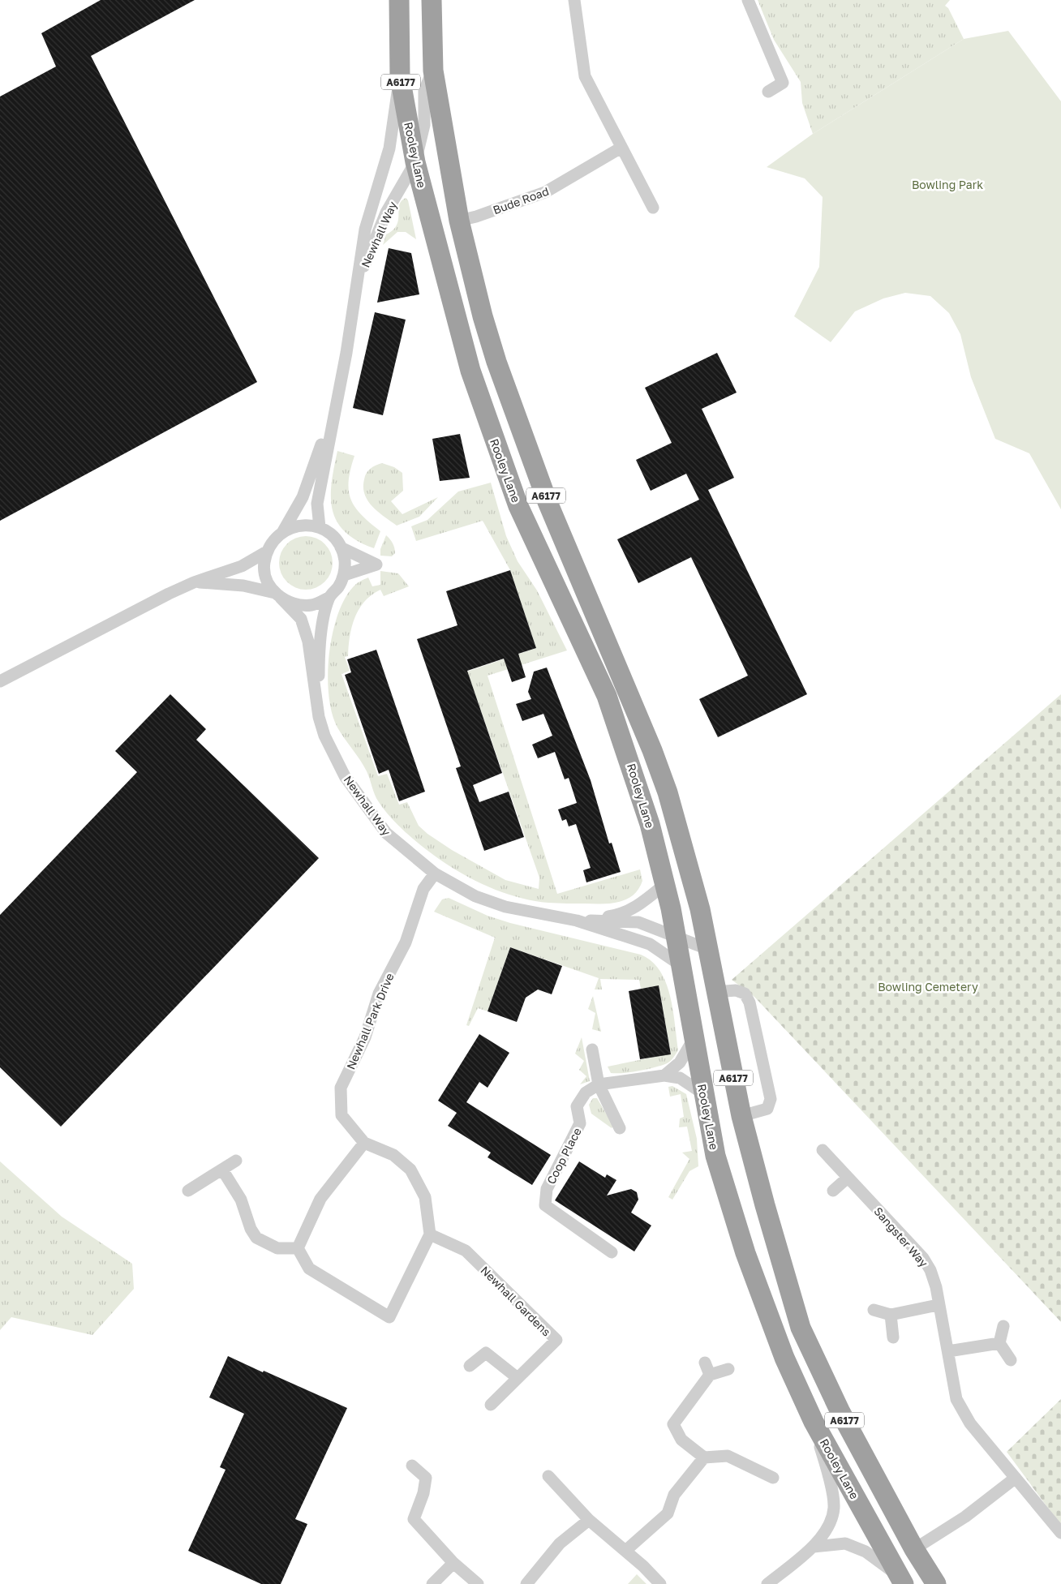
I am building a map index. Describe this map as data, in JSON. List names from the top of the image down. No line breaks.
{"streets":{"highway":["A6177","Rooley Lane"],"street":["Bude Road","Newhall Way","Newhall Park Drive","Coop Place","Sangster Way","Newhall Gardens"]},"crossings":[["A6177","Bude Road"],["A6177","Newhall Way"],["Rooley Lane","Newhall Way"],["Rooley Lane","Coop Place"],["Newhall Way","Newhall Park Drive"],["Newhall Park Drive","Newhall Gardens"]],"parks":["Bowling Park","Bowling Cemetery"]}
